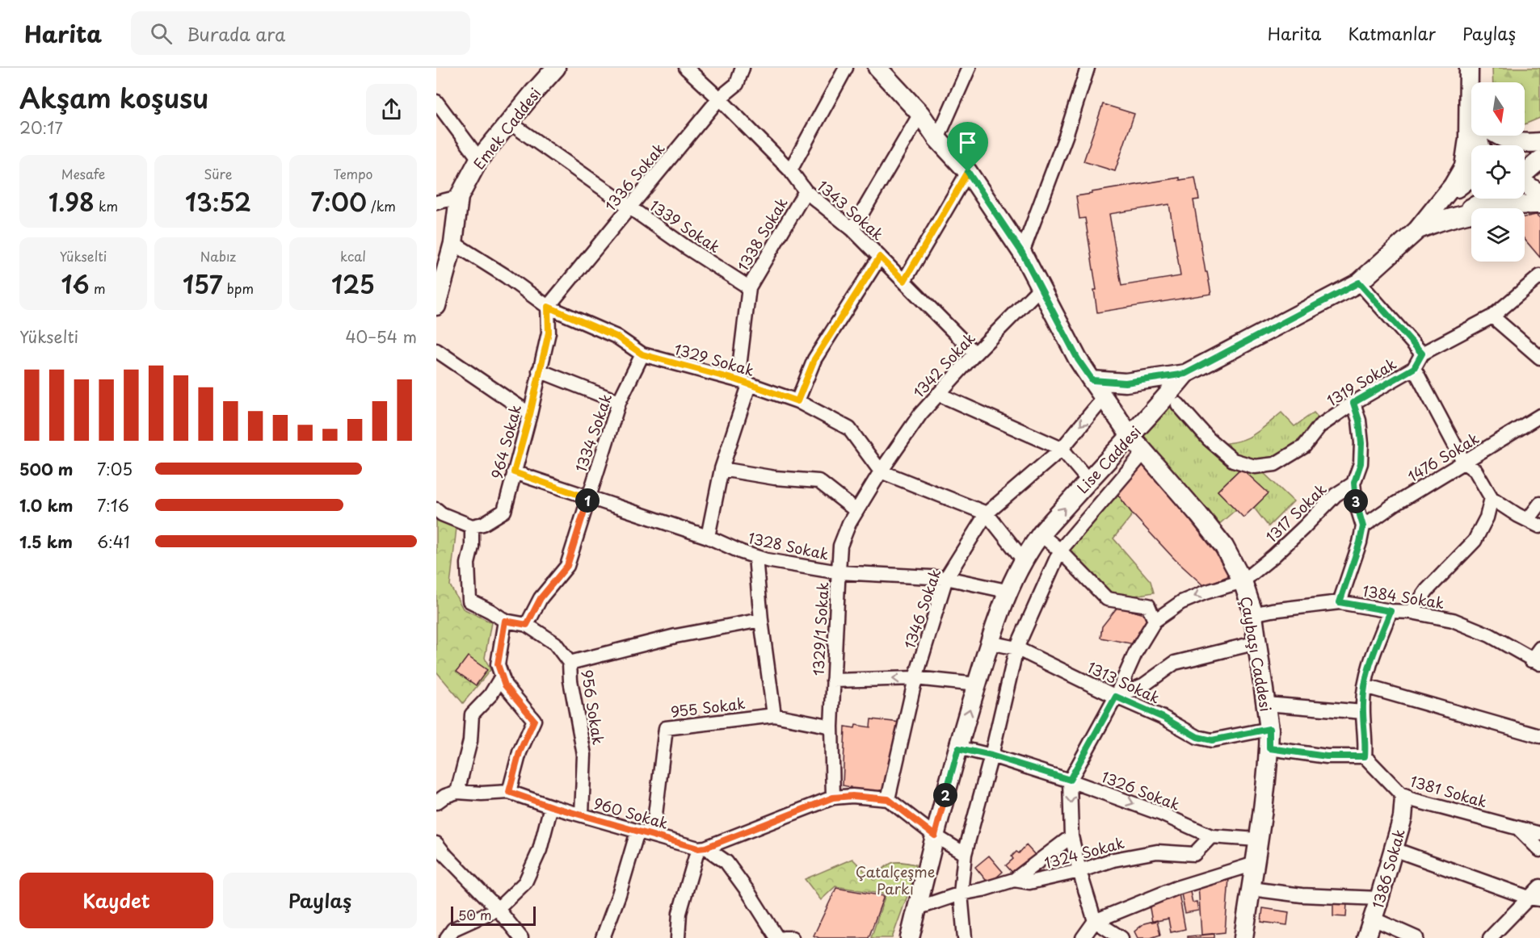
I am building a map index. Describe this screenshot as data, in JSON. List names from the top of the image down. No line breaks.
{"streets":{"main road":["Emek Caddesi","Lise Caddesi","Çaybaşı Caddesi","1386 Sokak"],"street":["1336 Sokak","1343 Sokak","1339 Sokak","1338 Sokak","1329 Sokak","1342 Sokak","1319 Sokak","1334 Sokak","964 Sokak","1476 Sokak","1317 Sokak","1328 Sokak","1384 Sokak","1346 Sokak","1329/1 Sokak","1313 Sokak","956 Sokak","955 Sokak","1326 Sokak","1381 Sokak","960 Sokak","1324 Sokak"]},"crossings":[["Emek Caddesi","1339 Sokak"],["Emek Caddesi","1329 Sokak"],["1336 Sokak","1343 Sokak"],["1336 Sokak","1339 Sokak"],["1336 Sokak","1329 Sokak"],["1336 Sokak","964 Sokak"],["1343 Sokak","1338 Sokak"],["1343 Sokak","1342 Sokak"],["1339 Sokak","1338 Sokak"],["1338 Sokak","1329 Sokak"],["1338 Sokak","1328 Sokak"],["1329 Sokak","1342 Sokak"],["1329 Sokak","1334 Sokak"],["1329 Sokak","964 Sokak"],["1329 Sokak","1329/1 Sokak"],["1342 Sokak","1329/1 Sokak"],["1342 Sokak","Çaybaşı Caddesi"],["1334 Sokak","1328 Sokak"],["1334 Sokak","956 Sokak"],["964 Sokak","1328 Sokak"],["Lise Caddesi","1328 Sokak"],["Lise Caddesi","Çaybaşı Caddesi"],["Lise Caddesi","1313 Sokak"],["Lise Caddesi","1326 Sokak"],["Lise Caddesi","1324 Sokak"],["1317 Sokak","Çaybaşı Caddesi"],["1328 Sokak","1346 Sokak"],["1328 Sokak","1329/1 Sokak"],["1384 Sokak","Çaybaşı Caddesi"],["1346 Sokak","Çaybaşı Caddesi"],["1329/1 Sokak","955 Sokak"],["Çaybaşı Caddesi","1313 Sokak"],["Çaybaşı Caddesi","1326 Sokak"],["956 Sokak","960 Sokak"],["955 Sokak","960 Sokak"],["1326 Sokak","1324 Sokak"],["1381 Sokak","1386 Sokak"]],"one_way":["1326 Sokak"],"parks":["Çatalçeşme Parkı"],"scale_bar":"50 m","north":"bottom","page":{"header":"Harita","search":"Burada ara","nav":["Harita","Katmanlar","Paylaş"],"heading":["Akşam koşusu","20:17"],"stats":[["Mesafe","1.98 km"],["Süre","13:52"],["Tempo","7:00 /km"],["Yükselti","16 m"],["Nabız","157 bpm"],["kcal","125"]],"chart":["Yükselti","40–54 m"],"list":[{"name":"500 m","note":"7:05"},{"name":"1.0 km","note":"7:16"},{"name":"1.5 km","note":"6:41"}],"pins":["1","3","2"],"buttons":["Kaydet","Paylaş"],"scale":"50 m"}}
